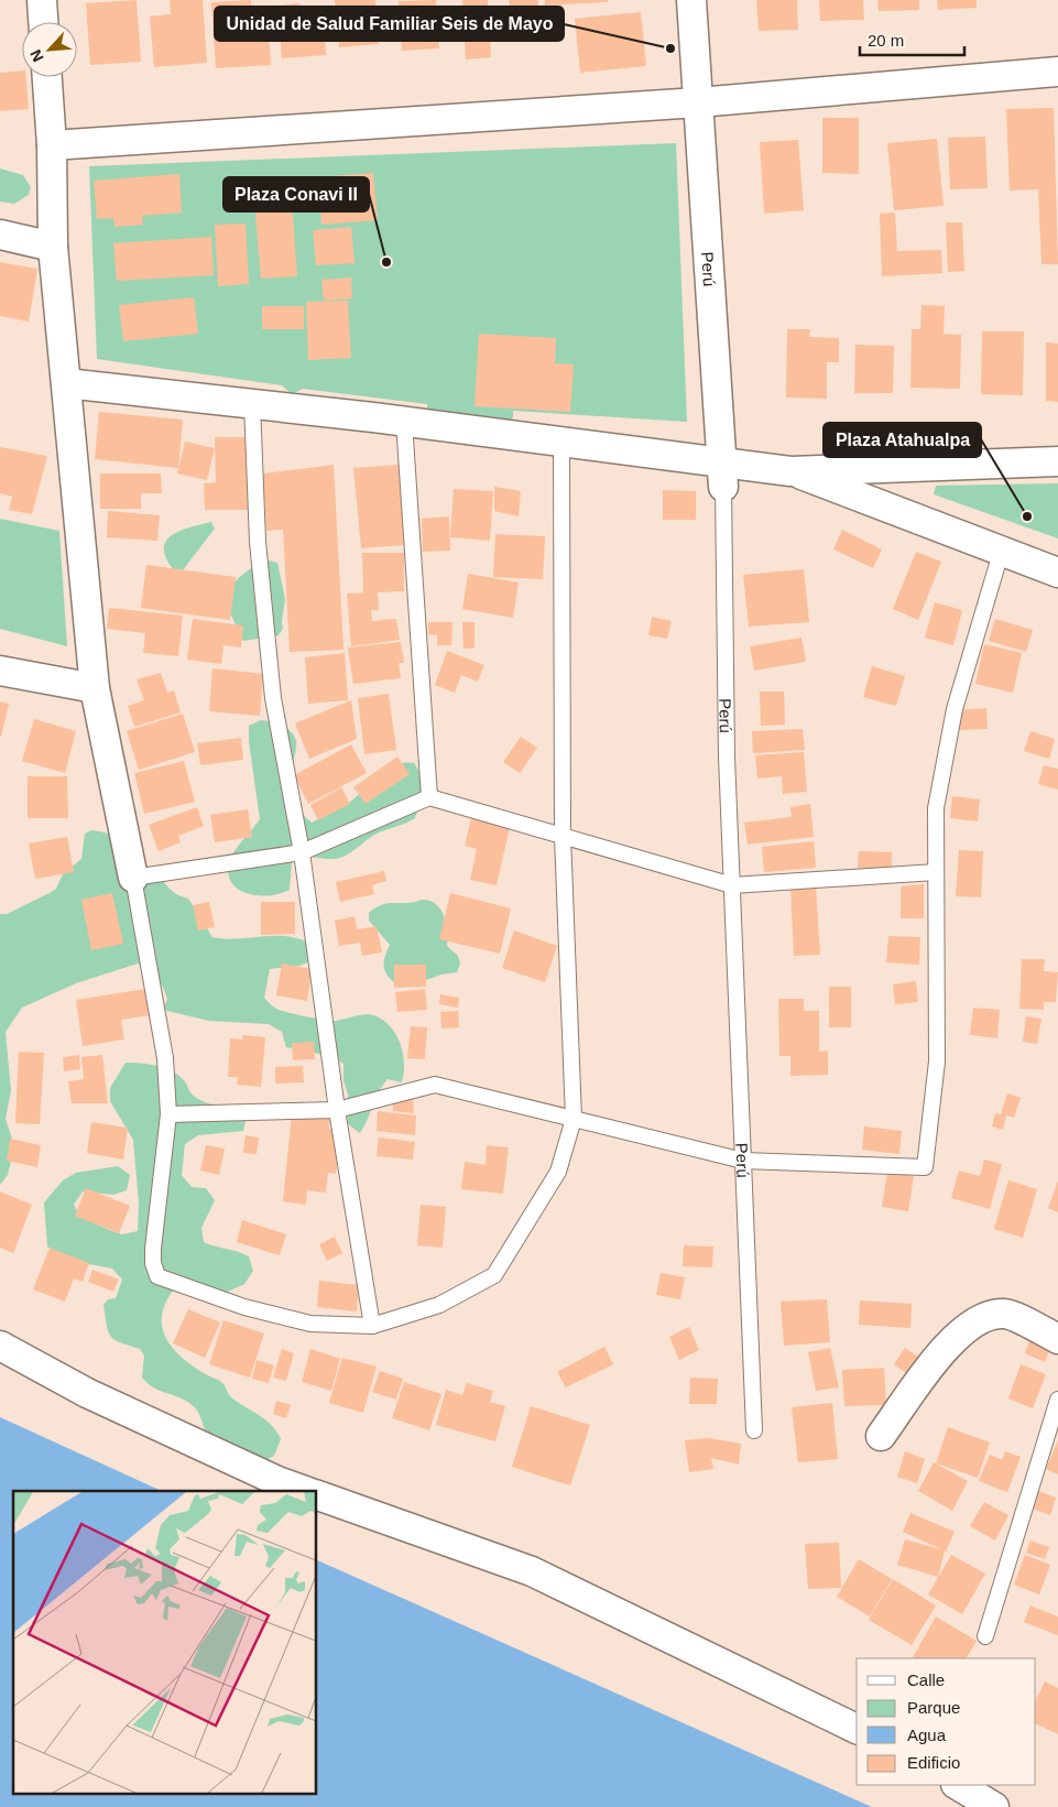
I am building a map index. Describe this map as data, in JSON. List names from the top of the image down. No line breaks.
{"streets":{"street":["Perú"]},"places":["Unidad de Salud Familiar Seis de Mayo","Plaza Conavi II","Plaza Atahualpa"],"legend":["Calle","Parque","Agua","Edificio"],"scale_bar":"20 m","north":"bottom left"}
